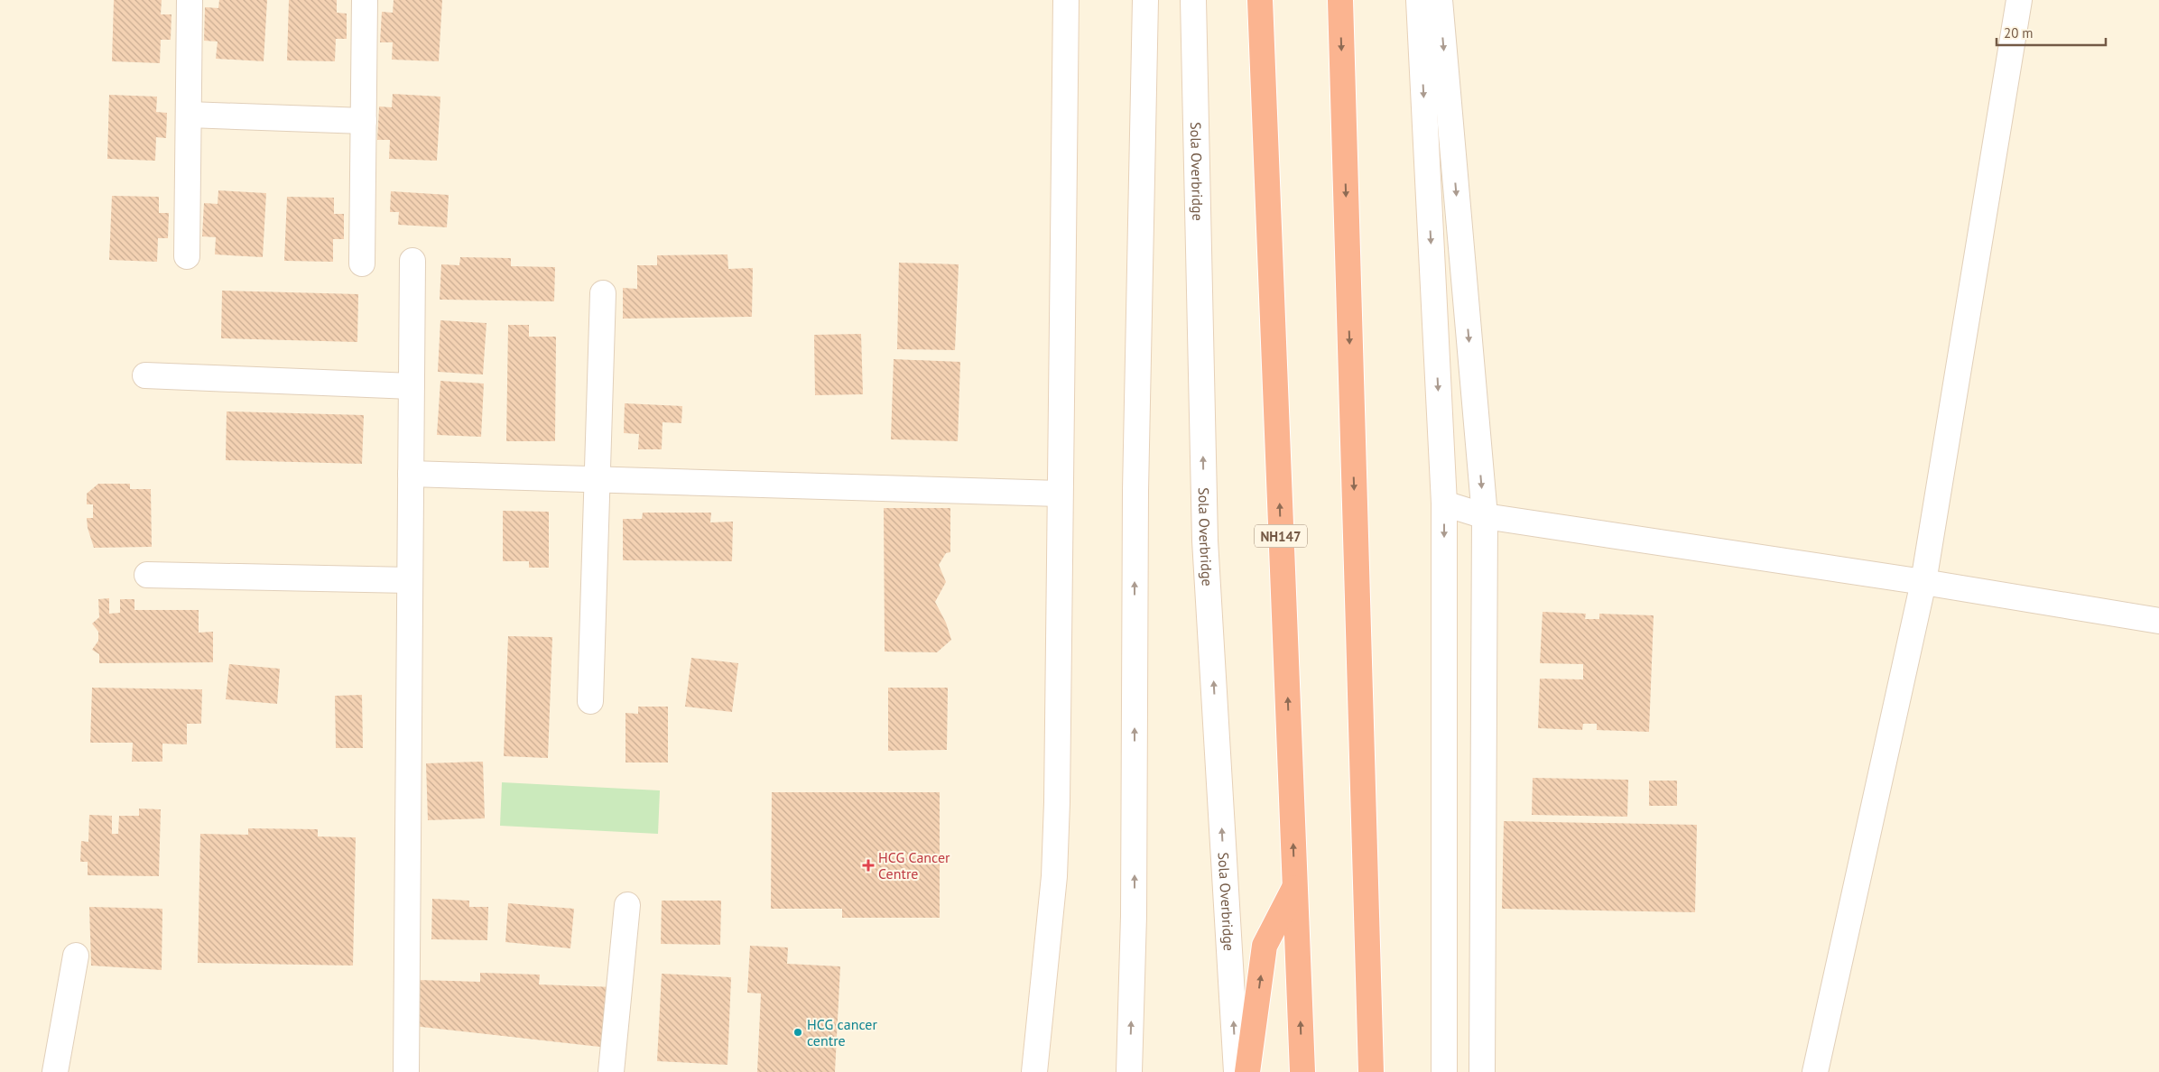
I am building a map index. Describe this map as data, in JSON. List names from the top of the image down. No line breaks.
{"streets":{"highway":["NH147"],"street":["Sola Overbridge"]},"places":{"health":["HCG Cancer Centre"],"other":["HCG cancer centre"]},"scale_bar":"20 m"}
